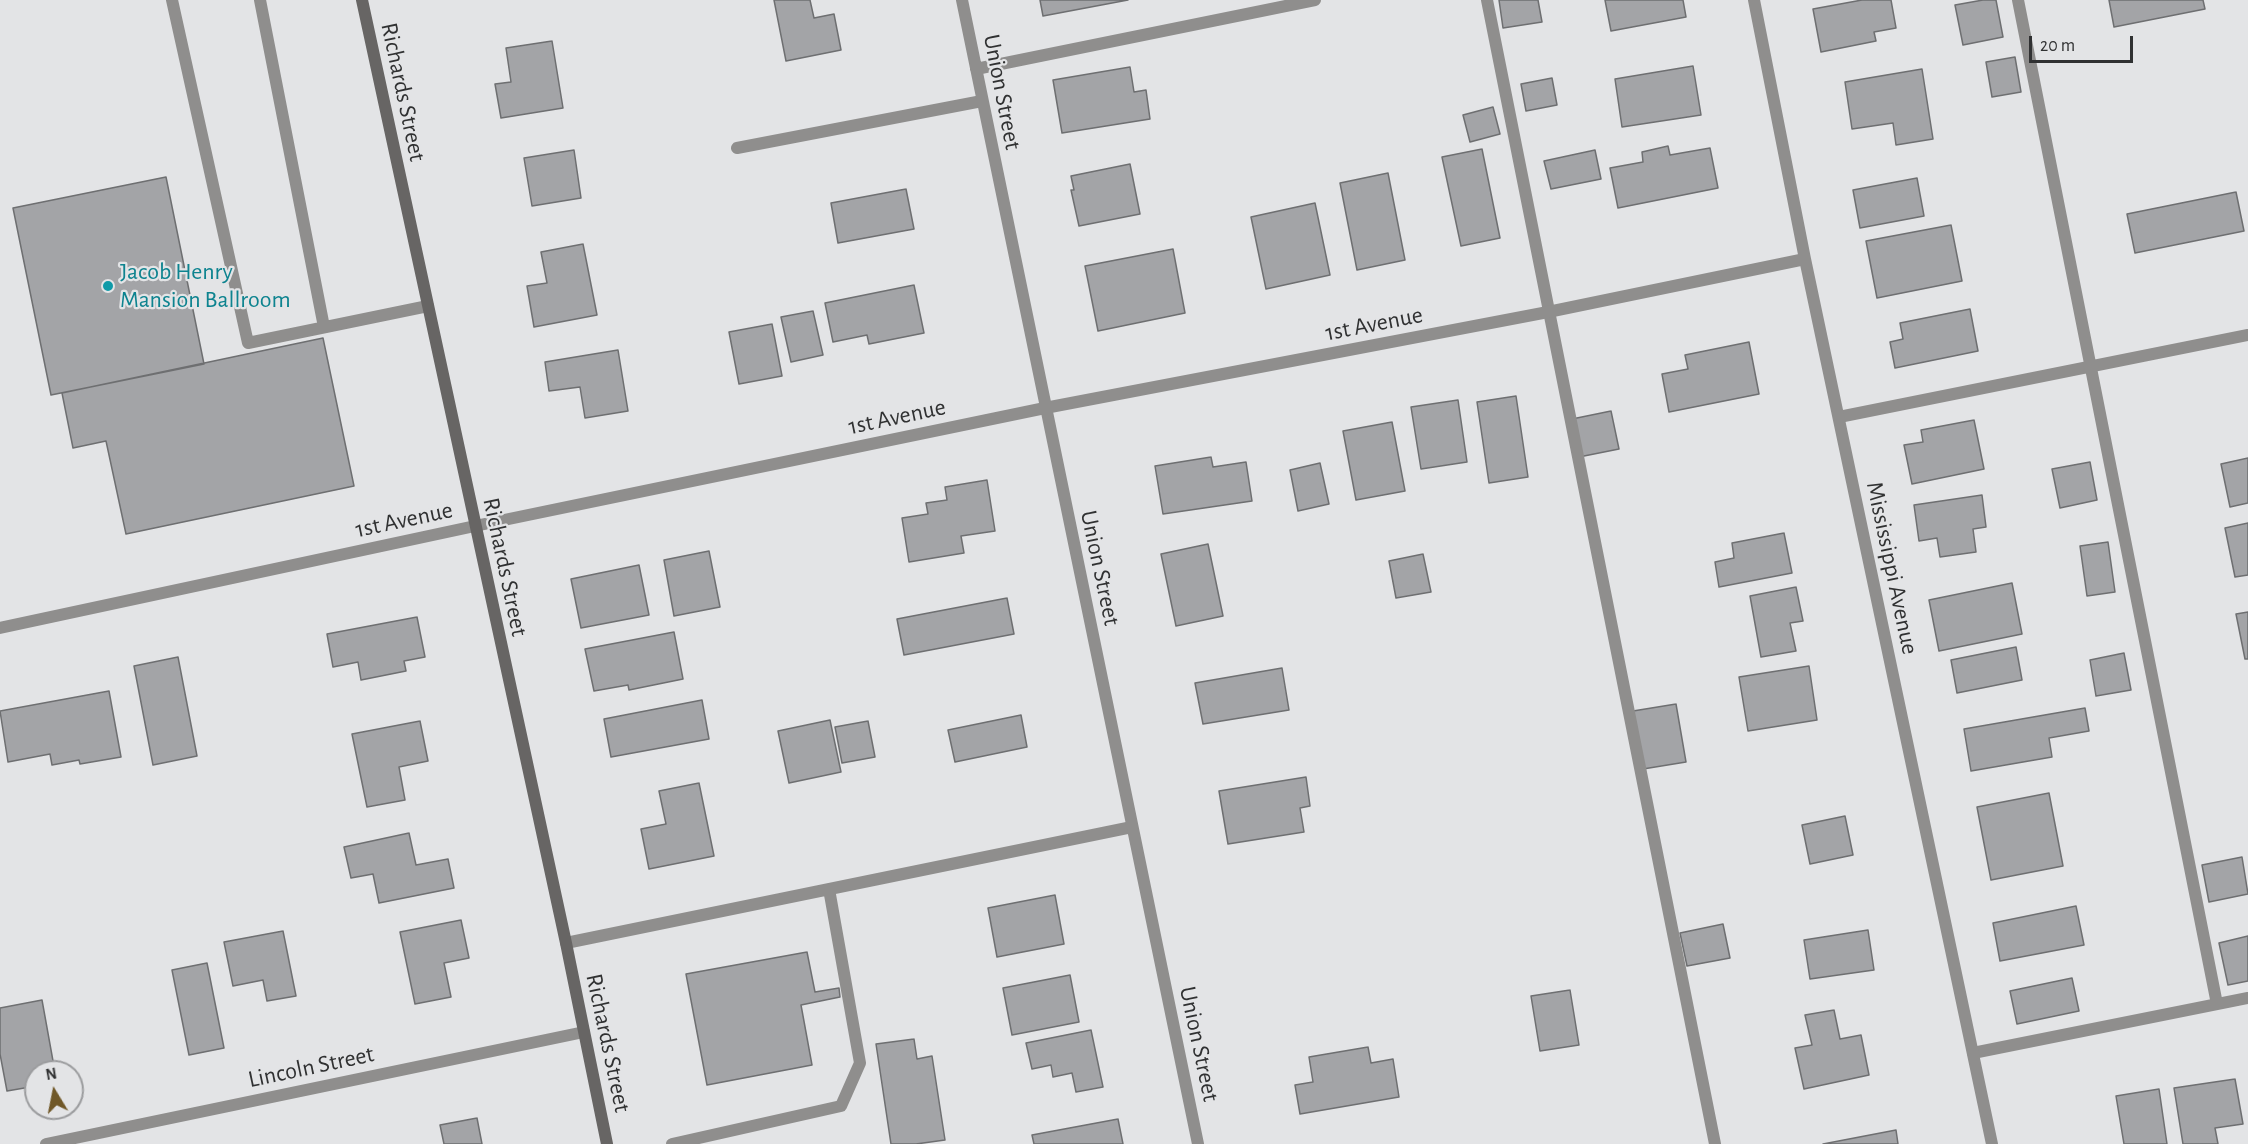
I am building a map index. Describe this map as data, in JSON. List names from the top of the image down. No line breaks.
{"streets":{"street":["Richards Street","Union Street","1st Avenue","Mississippi Avenue","Lincoln Street"]},"crossings":[["Richards Street","1st Avenue"],["Richards Street","Lincoln Street"],["Union Street","1st Avenue"],["1st Avenue","Mississippi Avenue"]],"places":["Jacob Henry Mansion Ballroom"],"scale_bar":"20 m","north":"top"}
